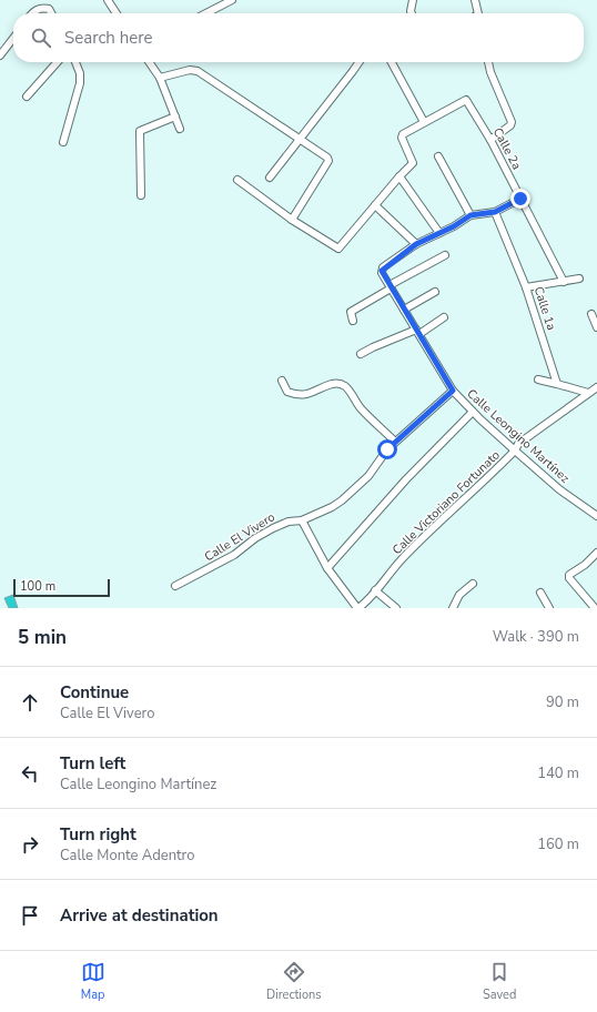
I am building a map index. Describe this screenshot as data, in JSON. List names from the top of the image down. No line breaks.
{"streets":{"street":["Calle 2a","Calle 1a","Calle Leongino Martínez","Calle Victoriano Fortunato","Calle El Vivero"]},"crossings":[["Calle Leongino Martínez","Calle Victoriano Fortunato"],["Calle Leongino Martínez","Calle El Vivero"]],"scale_bar":"100 m","page":{"search":"Search here","scale":"100 m","heading":["5 min","Walk · 390 m"],"list":[["Continue","Calle El Vivero","90 m"],["Turn left","Calle Leongino Martínez","140 m"],["Turn right","Calle Monte Adentro","160 m"],"Arrive at destination"],"nav":["Map","Directions","Saved"]}}
